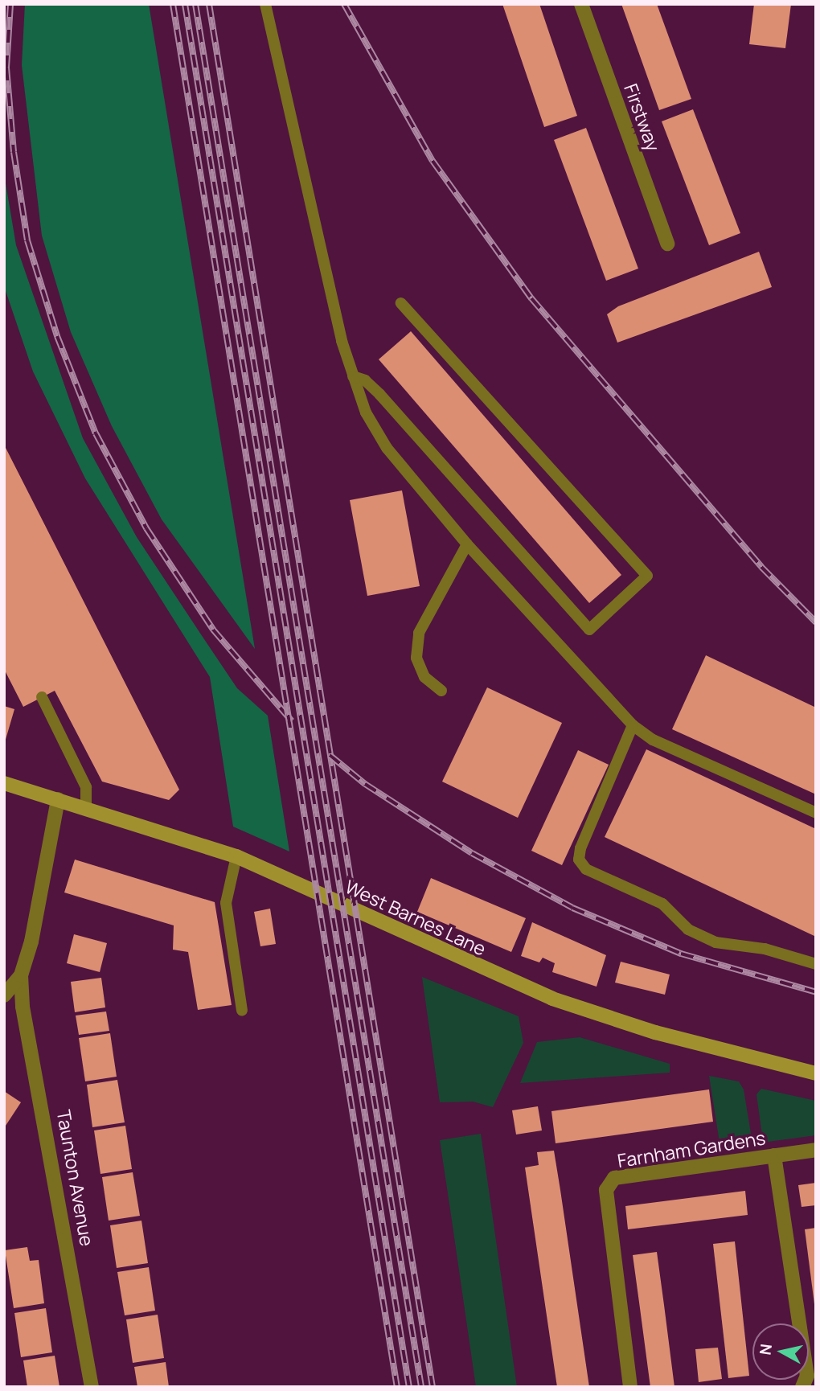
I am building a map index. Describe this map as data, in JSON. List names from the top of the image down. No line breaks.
{"streets":{"main road":["West Barnes Lane"],"street":["Firstway","Farnham Gardens","Taunton Avenue"]},"north":"left"}
